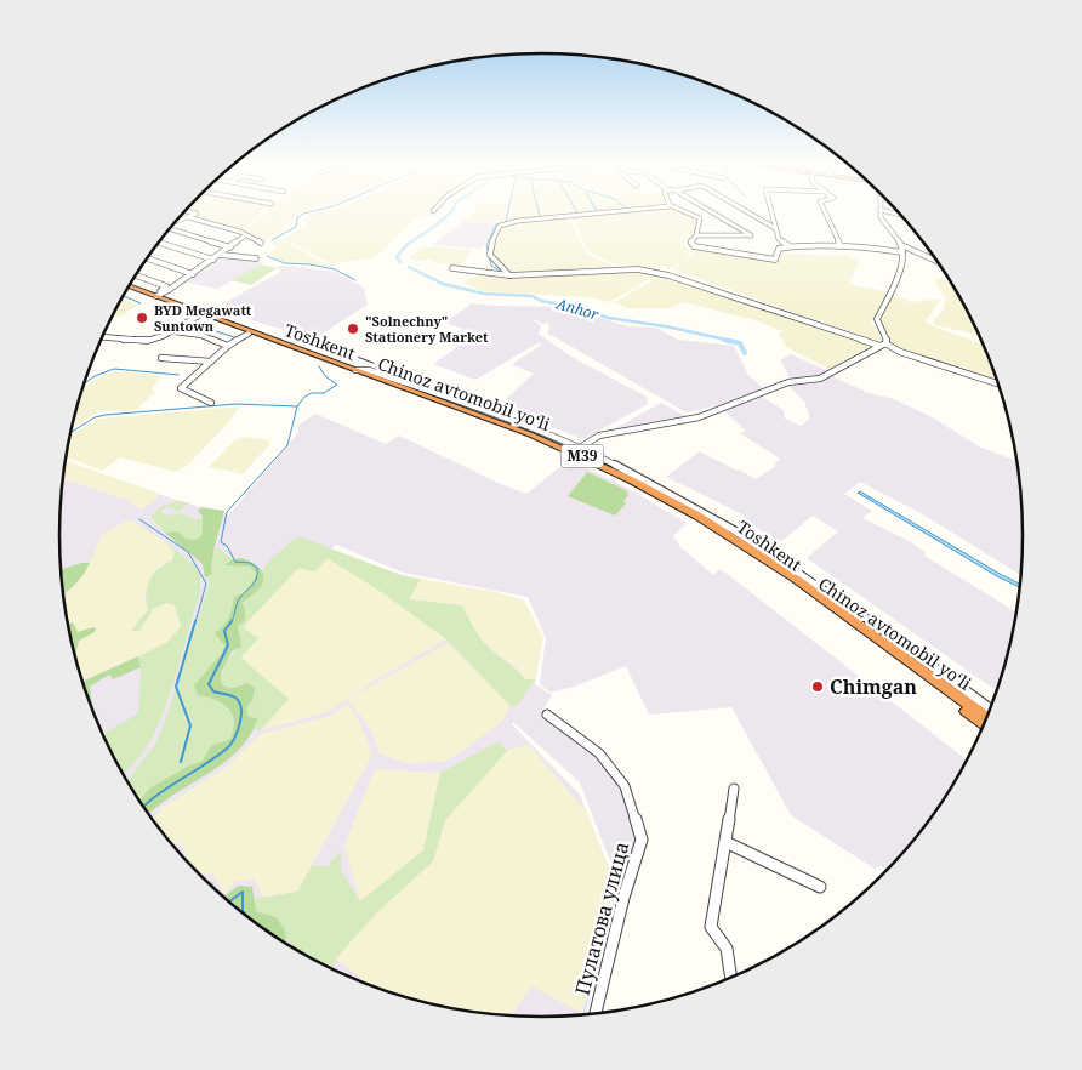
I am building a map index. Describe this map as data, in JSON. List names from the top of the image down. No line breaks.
{"streets":{"highway":["Toshkent — Chinoz avtomobil yoʻli","M39"],"street":["Пулатова улица"]},"crossings":[["Toshkent — Chinoz avtomobil yoʻli","M39"]],"water":["Anhor"],"places":["BYD Megawatt Suntown","\"Solnechny\" Stationery Market","Chimgan"]}
